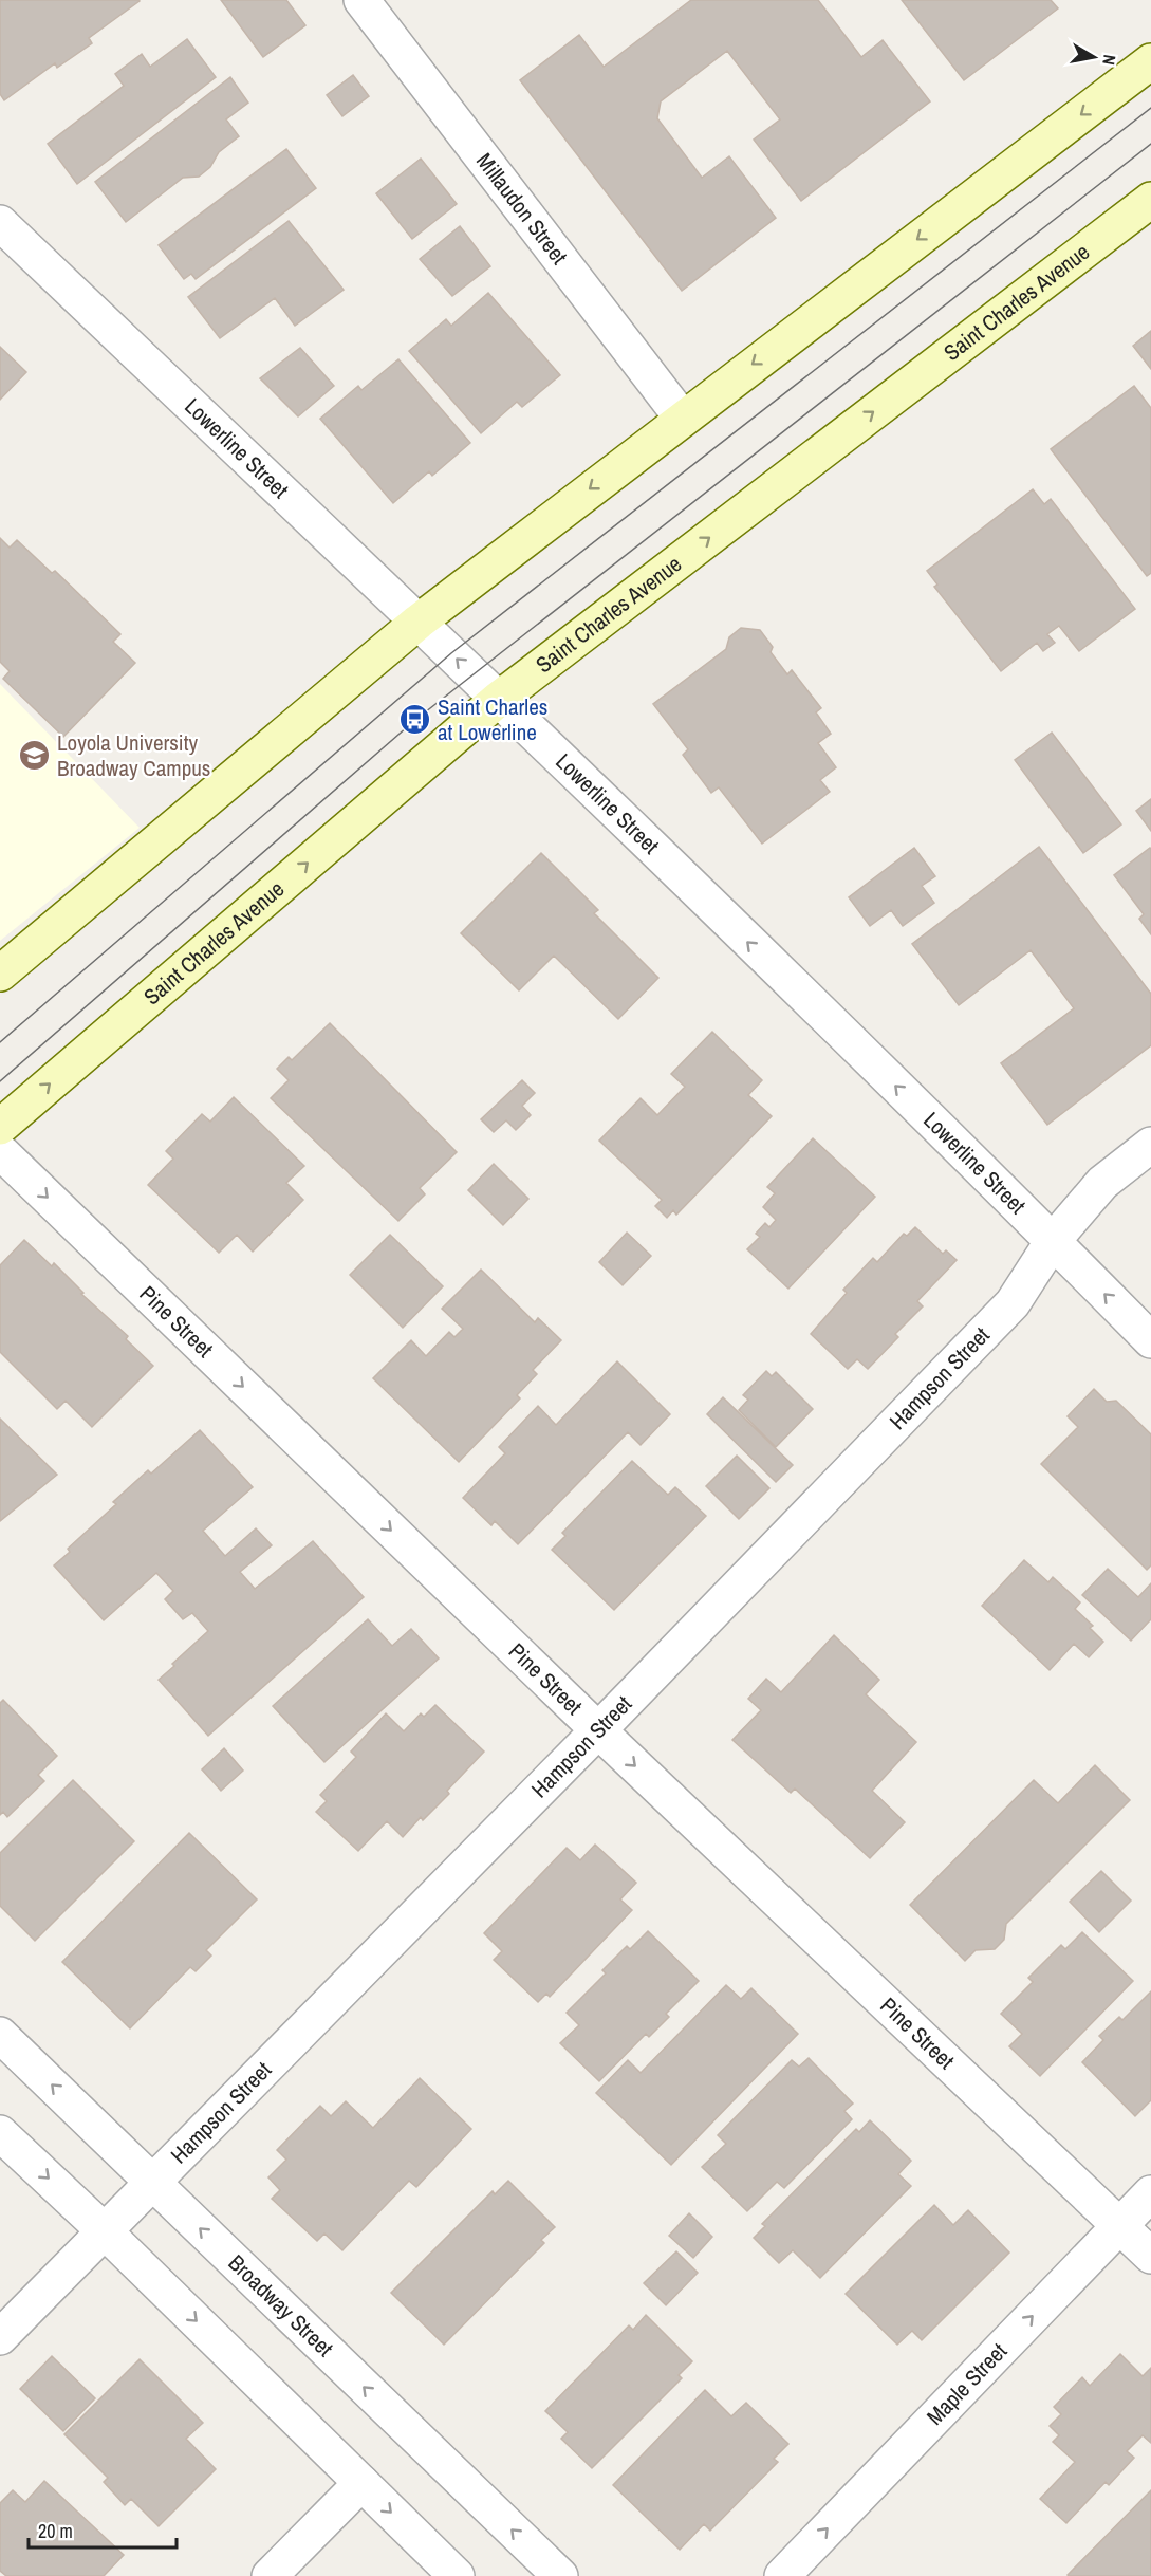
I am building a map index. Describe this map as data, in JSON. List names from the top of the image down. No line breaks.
{"streets":{"main road":["Saint Charles Avenue"],"street":["Millaudon Street","Lowerline Street","Pine Street","Hampson Street","Broadway Street","Maple Street"]},"crossings":[["Saint Charles Avenue","Lowerline Street"],["Lowerline Street","Hampson Street"],["Pine Street","Hampson Street"],["Pine Street","Maple Street"],["Hampson Street","Broadway Street"]],"one_way":["Lowerline Street","Pine Street","Maple Street"],"places":{"bus stop":["Saint Charles at Lowerline"],"school or university":["Loyola University Broadway Campus"]},"scale_bar":"20 m","north":"right"}
